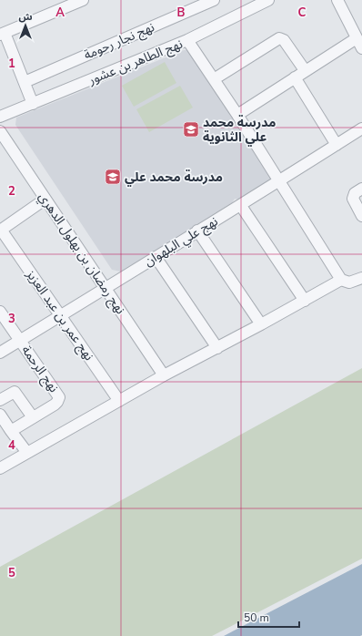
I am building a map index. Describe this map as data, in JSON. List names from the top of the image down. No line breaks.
{"streets":{"street":["نهج نجار رحومة","نهج الطاهر بن عشور","نهج علي البلهوان","نهج رمضان بن بهلول الدهري","نهج عمر بن عبد العزيز","نهج الرحمة"]},"crossings":[["نهج علي البلهوان","نهج رمضان بن بهلول الدهري"],["نهج علي البلهوان","نهج عمر بن عبد العزيز"],["نهج علي البلهوان","نهج الرحمة"]],"places":{"school or university":["مدرسة محمد علي الثانوية","مدرسة محمد علي"]},"scale_bar":"50 m","north":"top","grid":{"columns":["A","B","C"],"rows":["1","2","3","4","5"]}}
